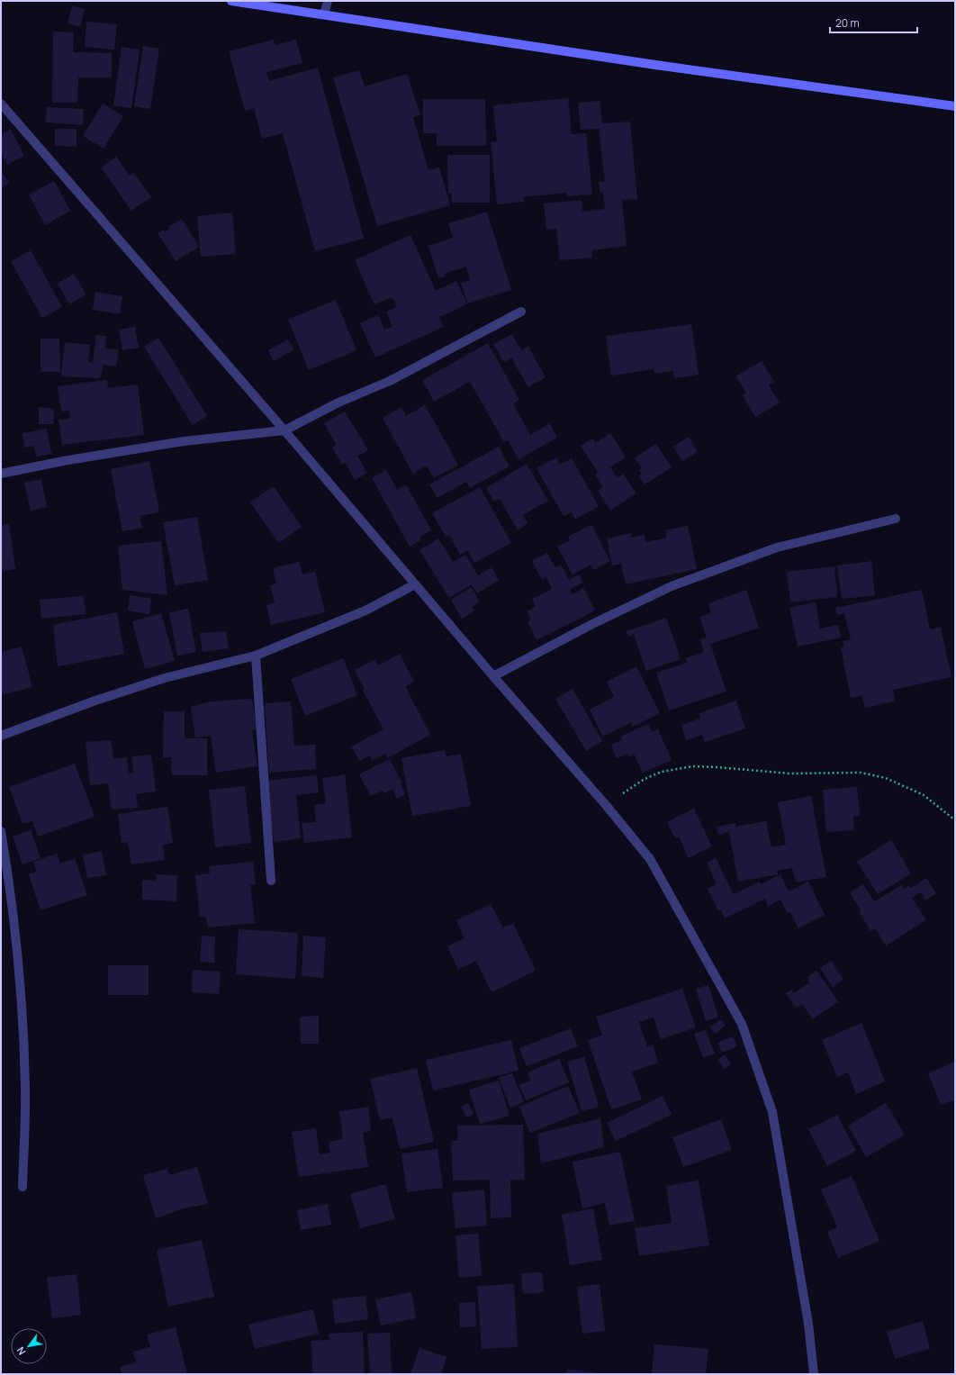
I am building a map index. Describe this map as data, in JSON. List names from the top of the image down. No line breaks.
{"scale_bar":"20 m","north":"bottom left"}
